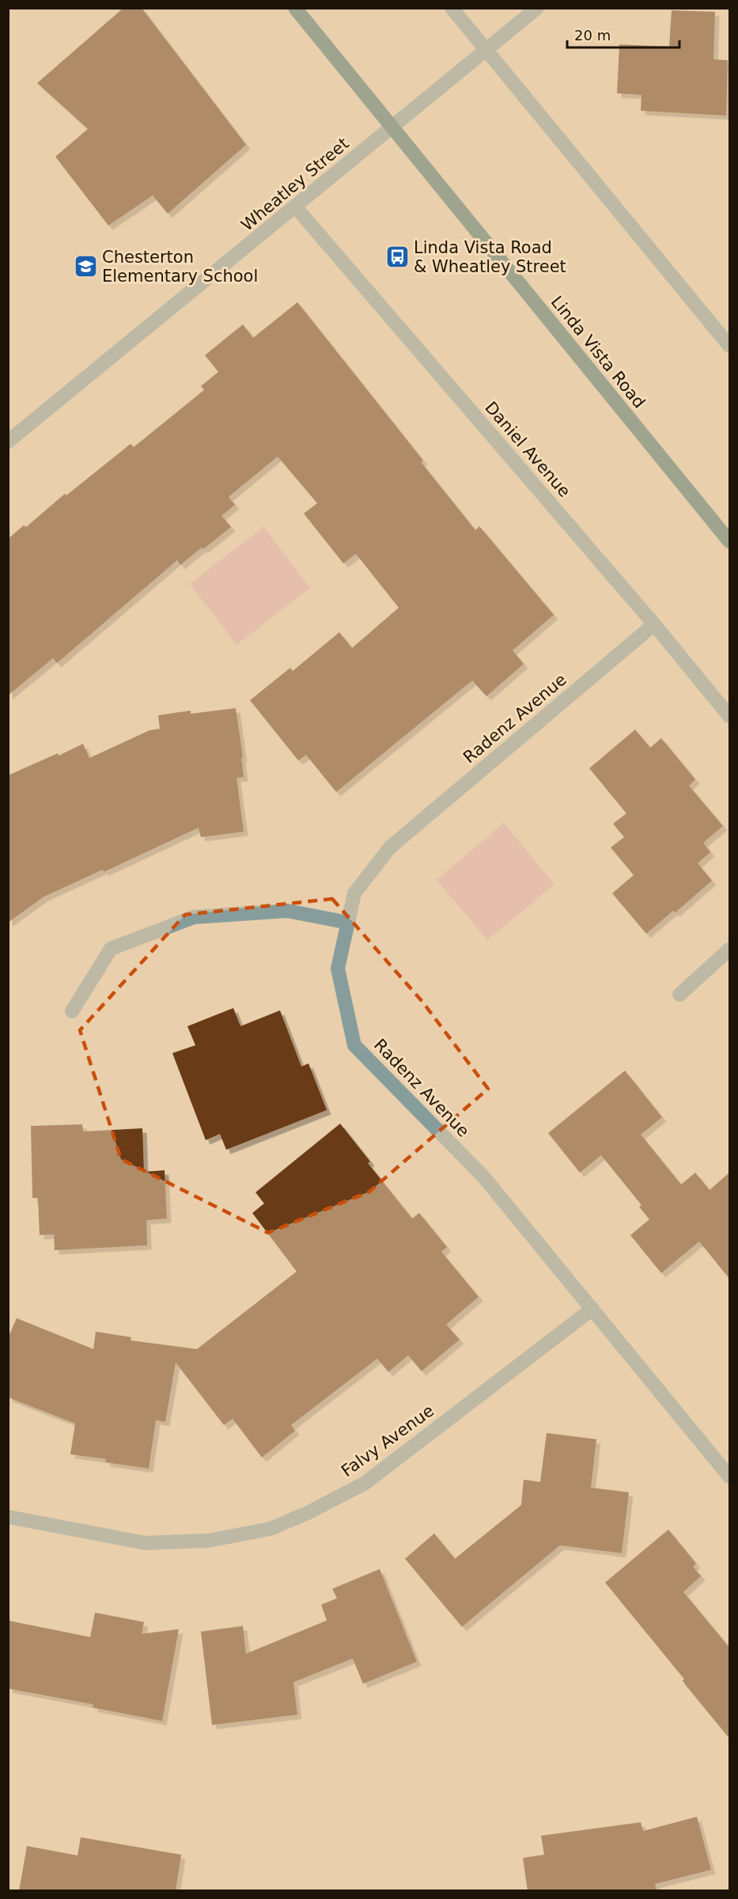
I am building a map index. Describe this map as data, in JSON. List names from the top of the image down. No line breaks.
{"streets":{"main road":["Linda Vista Road"],"street":["Wheatley Street","Daniel Avenue","Radenz Avenue","Falvy Avenue"]},"crossings":[["Wheatley Street","Linda Vista Road"],["Wheatley Street","Daniel Avenue"],["Daniel Avenue","Radenz Avenue"],["Radenz Avenue","Falvy Avenue"]],"places":{"bus stop":["Linda Vista Road & Wheatley Street"],"school or university":["Chesterton Elementary School"]},"scale_bar":"20 m"}
